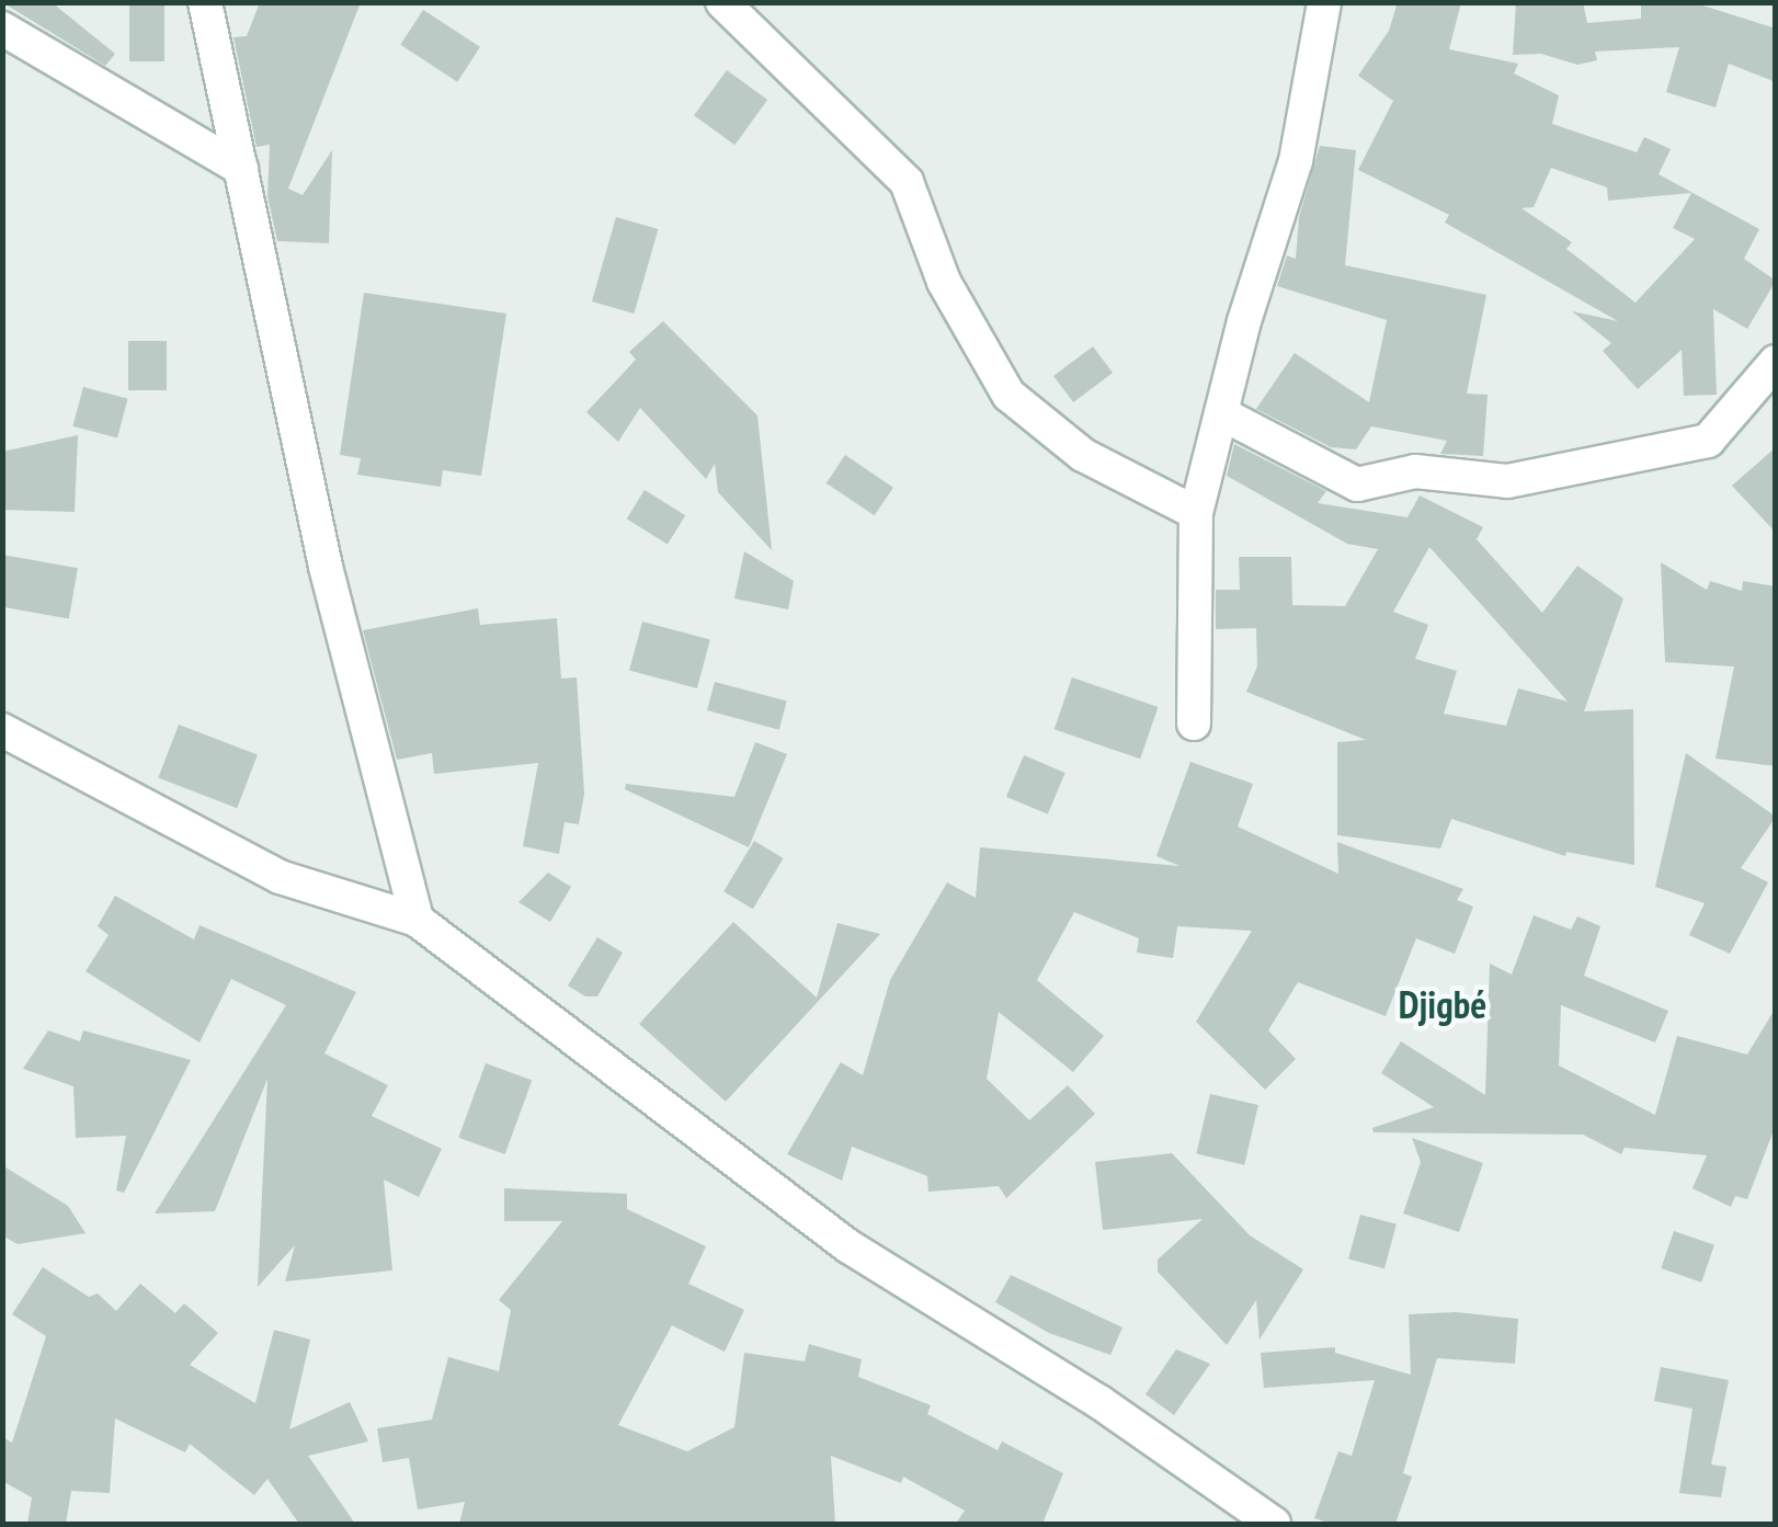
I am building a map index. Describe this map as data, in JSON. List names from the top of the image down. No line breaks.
{"districts":["Djigbé"]}
